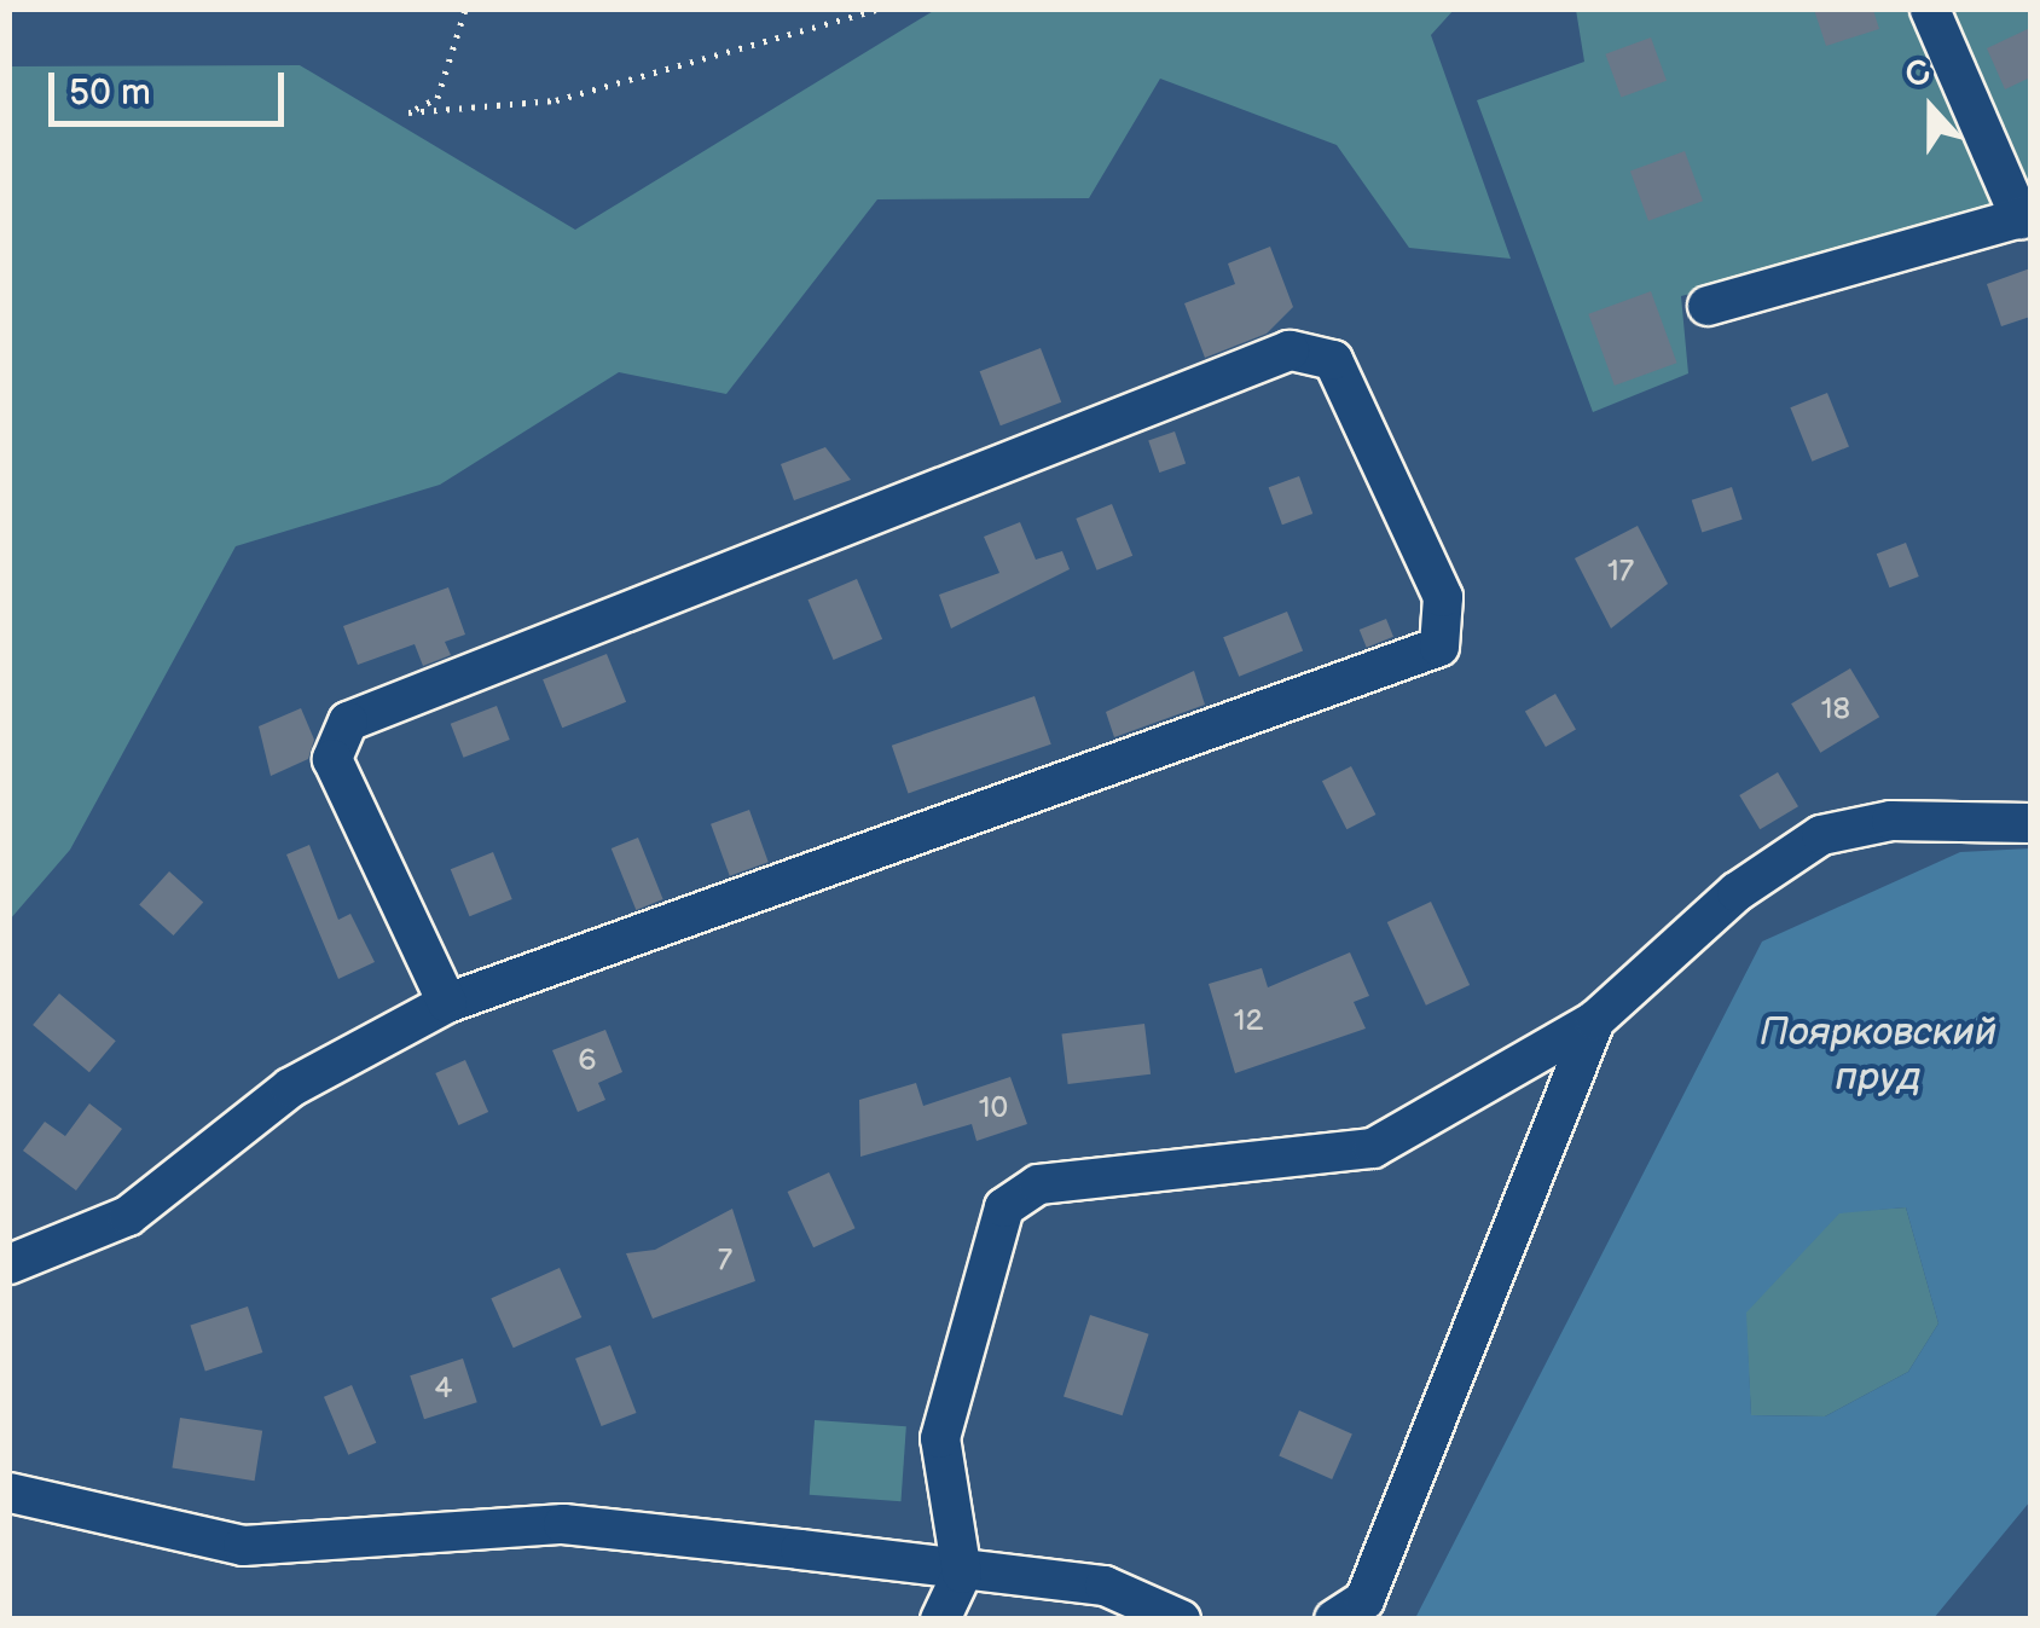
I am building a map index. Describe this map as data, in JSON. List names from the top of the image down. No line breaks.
{"water":["Поярковский пруд"],"house_numbers":["17","18","12","6","10","7","4"],"scale_bar":"50 m","north":"top"}
